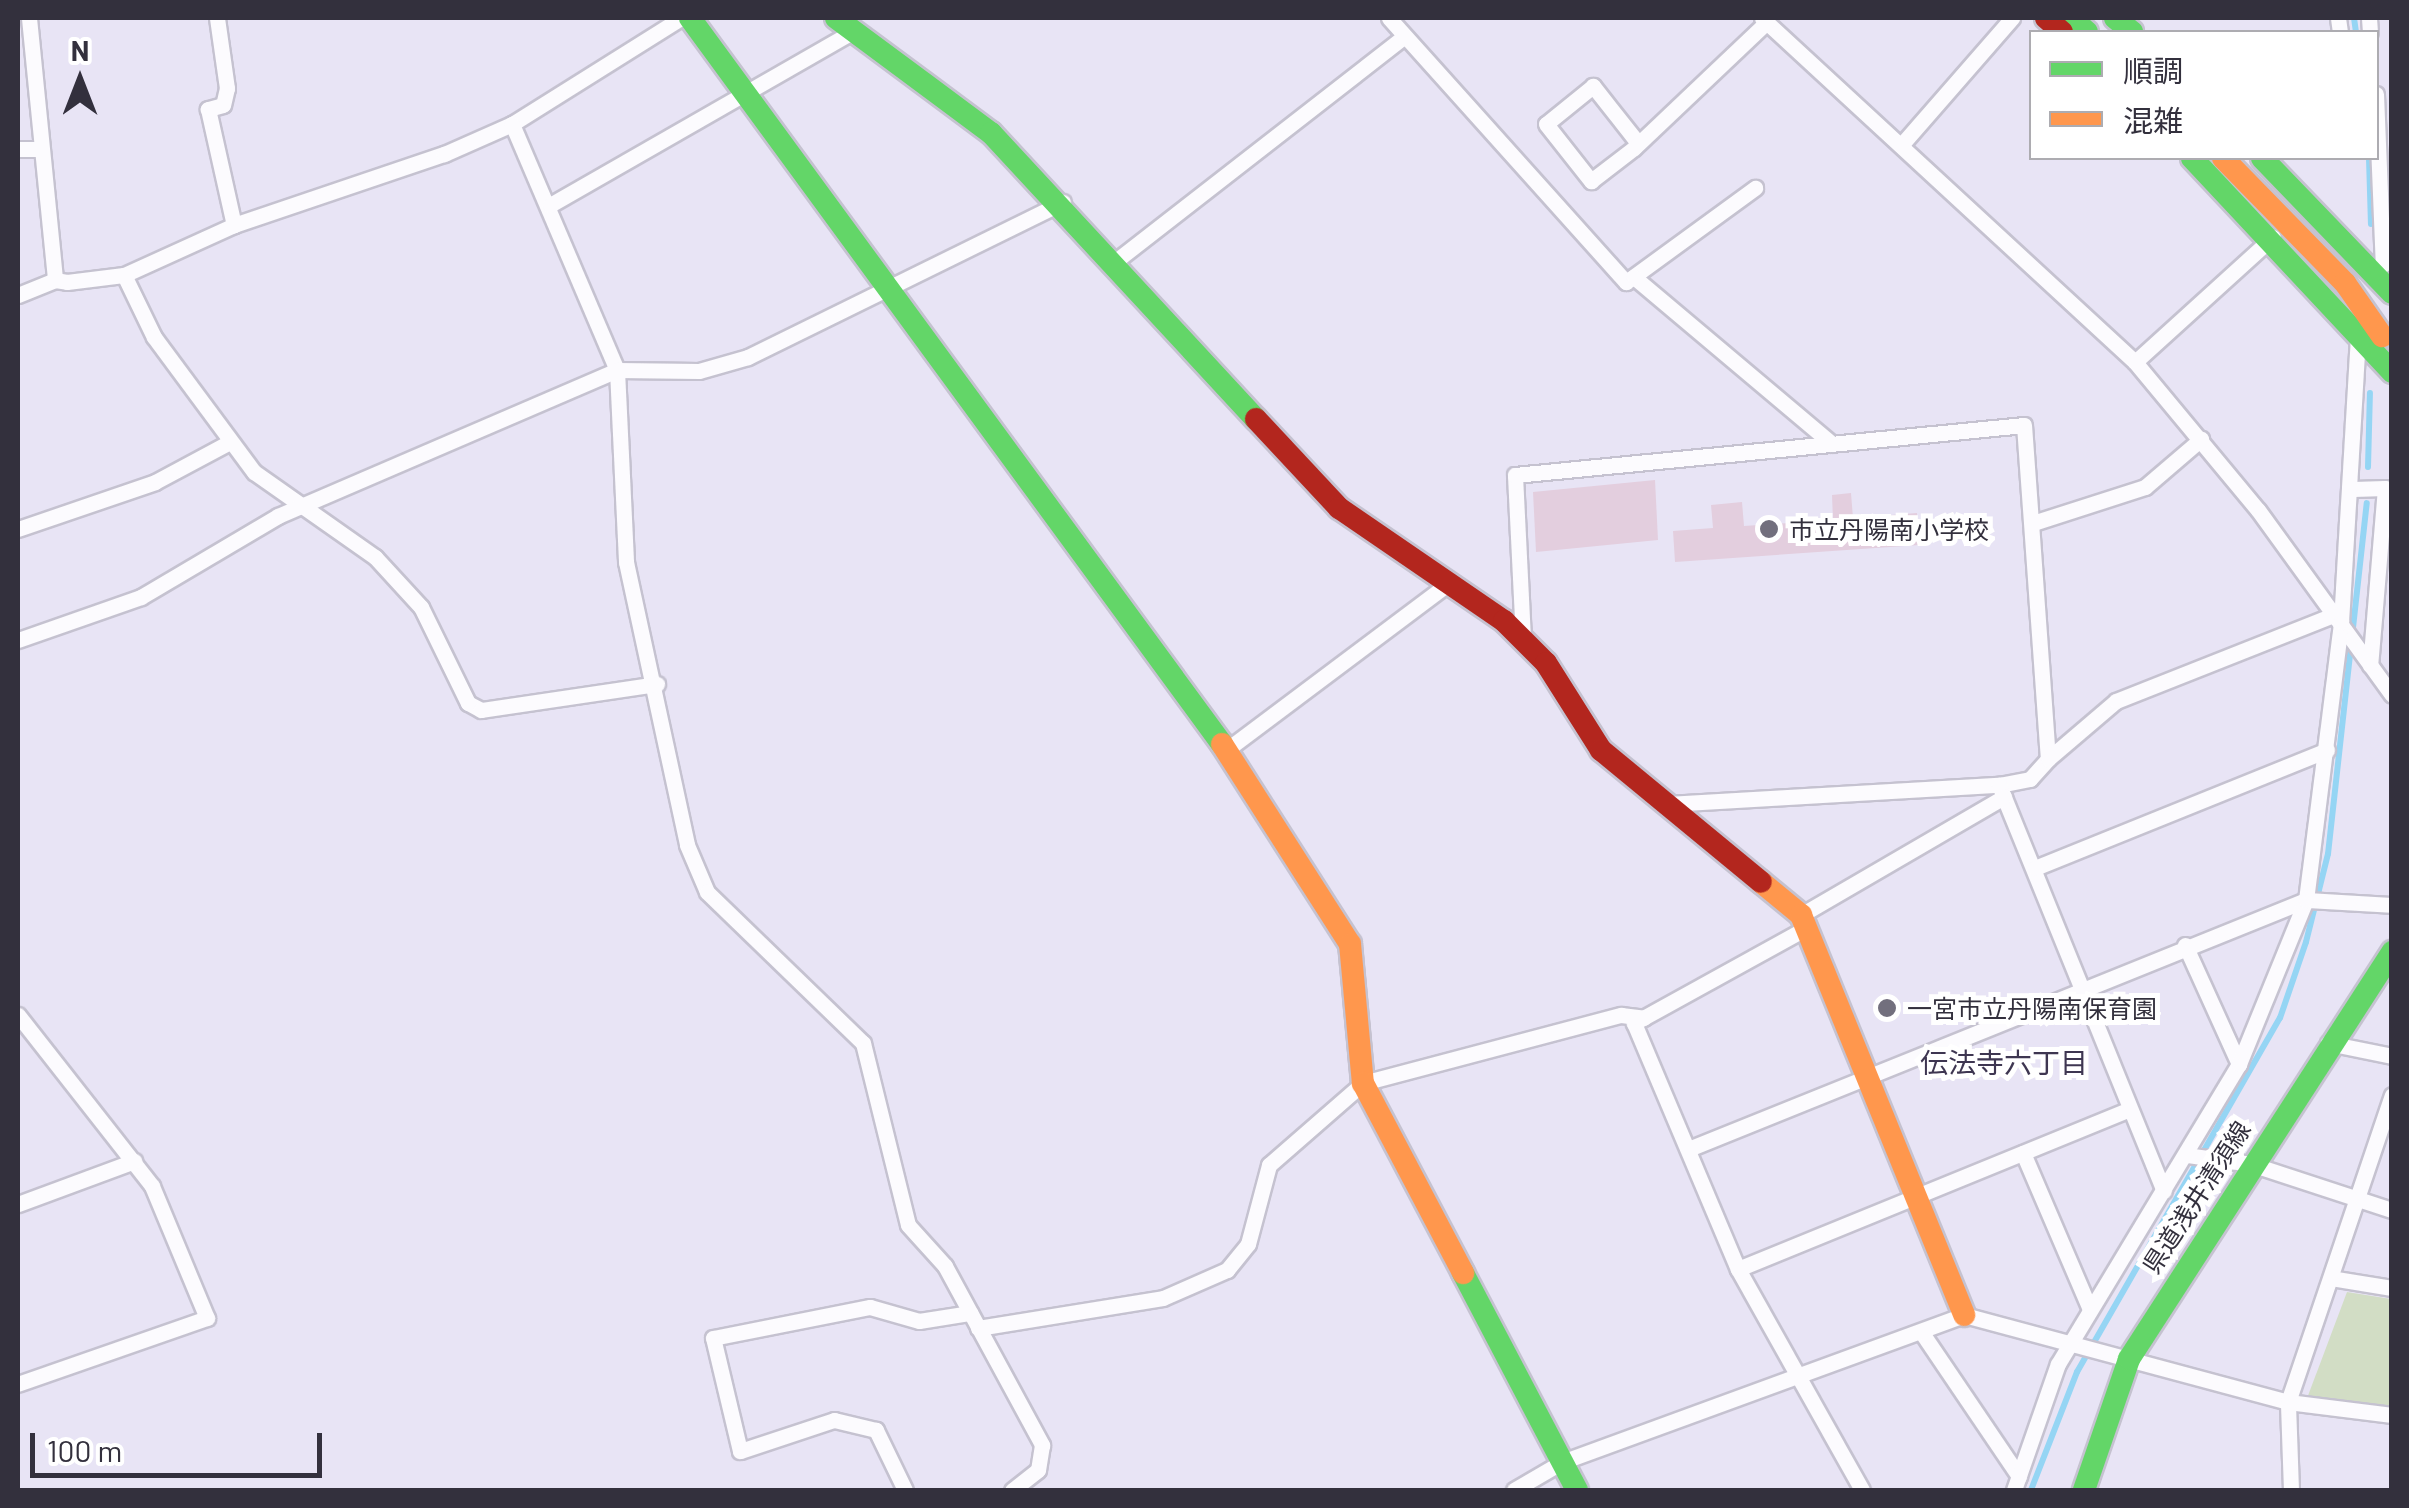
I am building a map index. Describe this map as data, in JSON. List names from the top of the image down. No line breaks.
{"streets":{"main road":["県道浅井清須線"]},"districts":["伝法寺六丁目"],"places":["市立丹陽南小学校","一宮市立丹陽南保育園"],"legend":["順調","混雑"],"scale_bar":"100 m","north":"top"}
